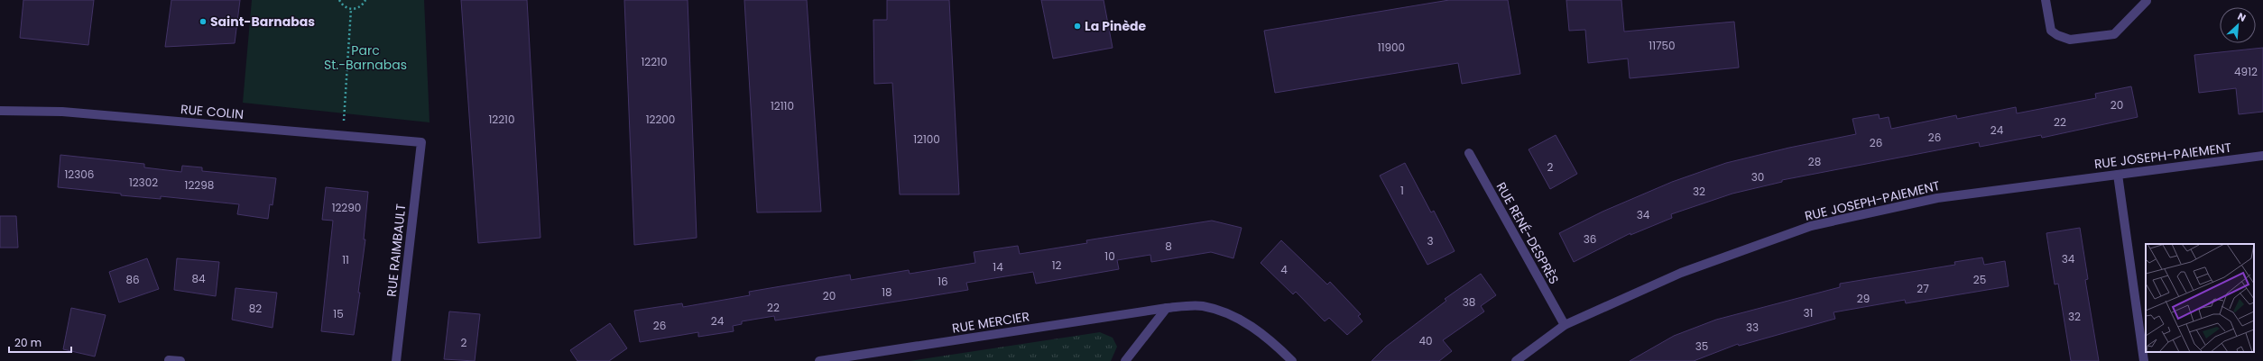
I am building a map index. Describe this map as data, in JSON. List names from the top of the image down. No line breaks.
{"streets":{"street":["RUE COLIN","RUE JOSEPH-PAIEMENT","RUE RENÉ-DESPRÈS","RUE RAIMBAULT","RUE MERCIER"]},"crossings":[["RUE COLIN","RUE RAIMBAULT"],["RUE JOSEPH-PAIEMENT","RUE RENÉ-DESPRÈS"]],"parks":["Parc St.-Barnabas"],"places":["Saint-Barnabas","La Pinède"],"house_numbers":["11750","11900","12210","4912","20","12110","12210","12200","22","24","26","12100","26","28","2","12306","30","12302","12298","1","32","12290","34","36","3","8","10","34","11","12","14","4","84","86","25","16","27","18","20","29","38","22","82","31","15","32","24","26","33","40","2","35"],"scale_bar":"20 m","north":"top right"}
